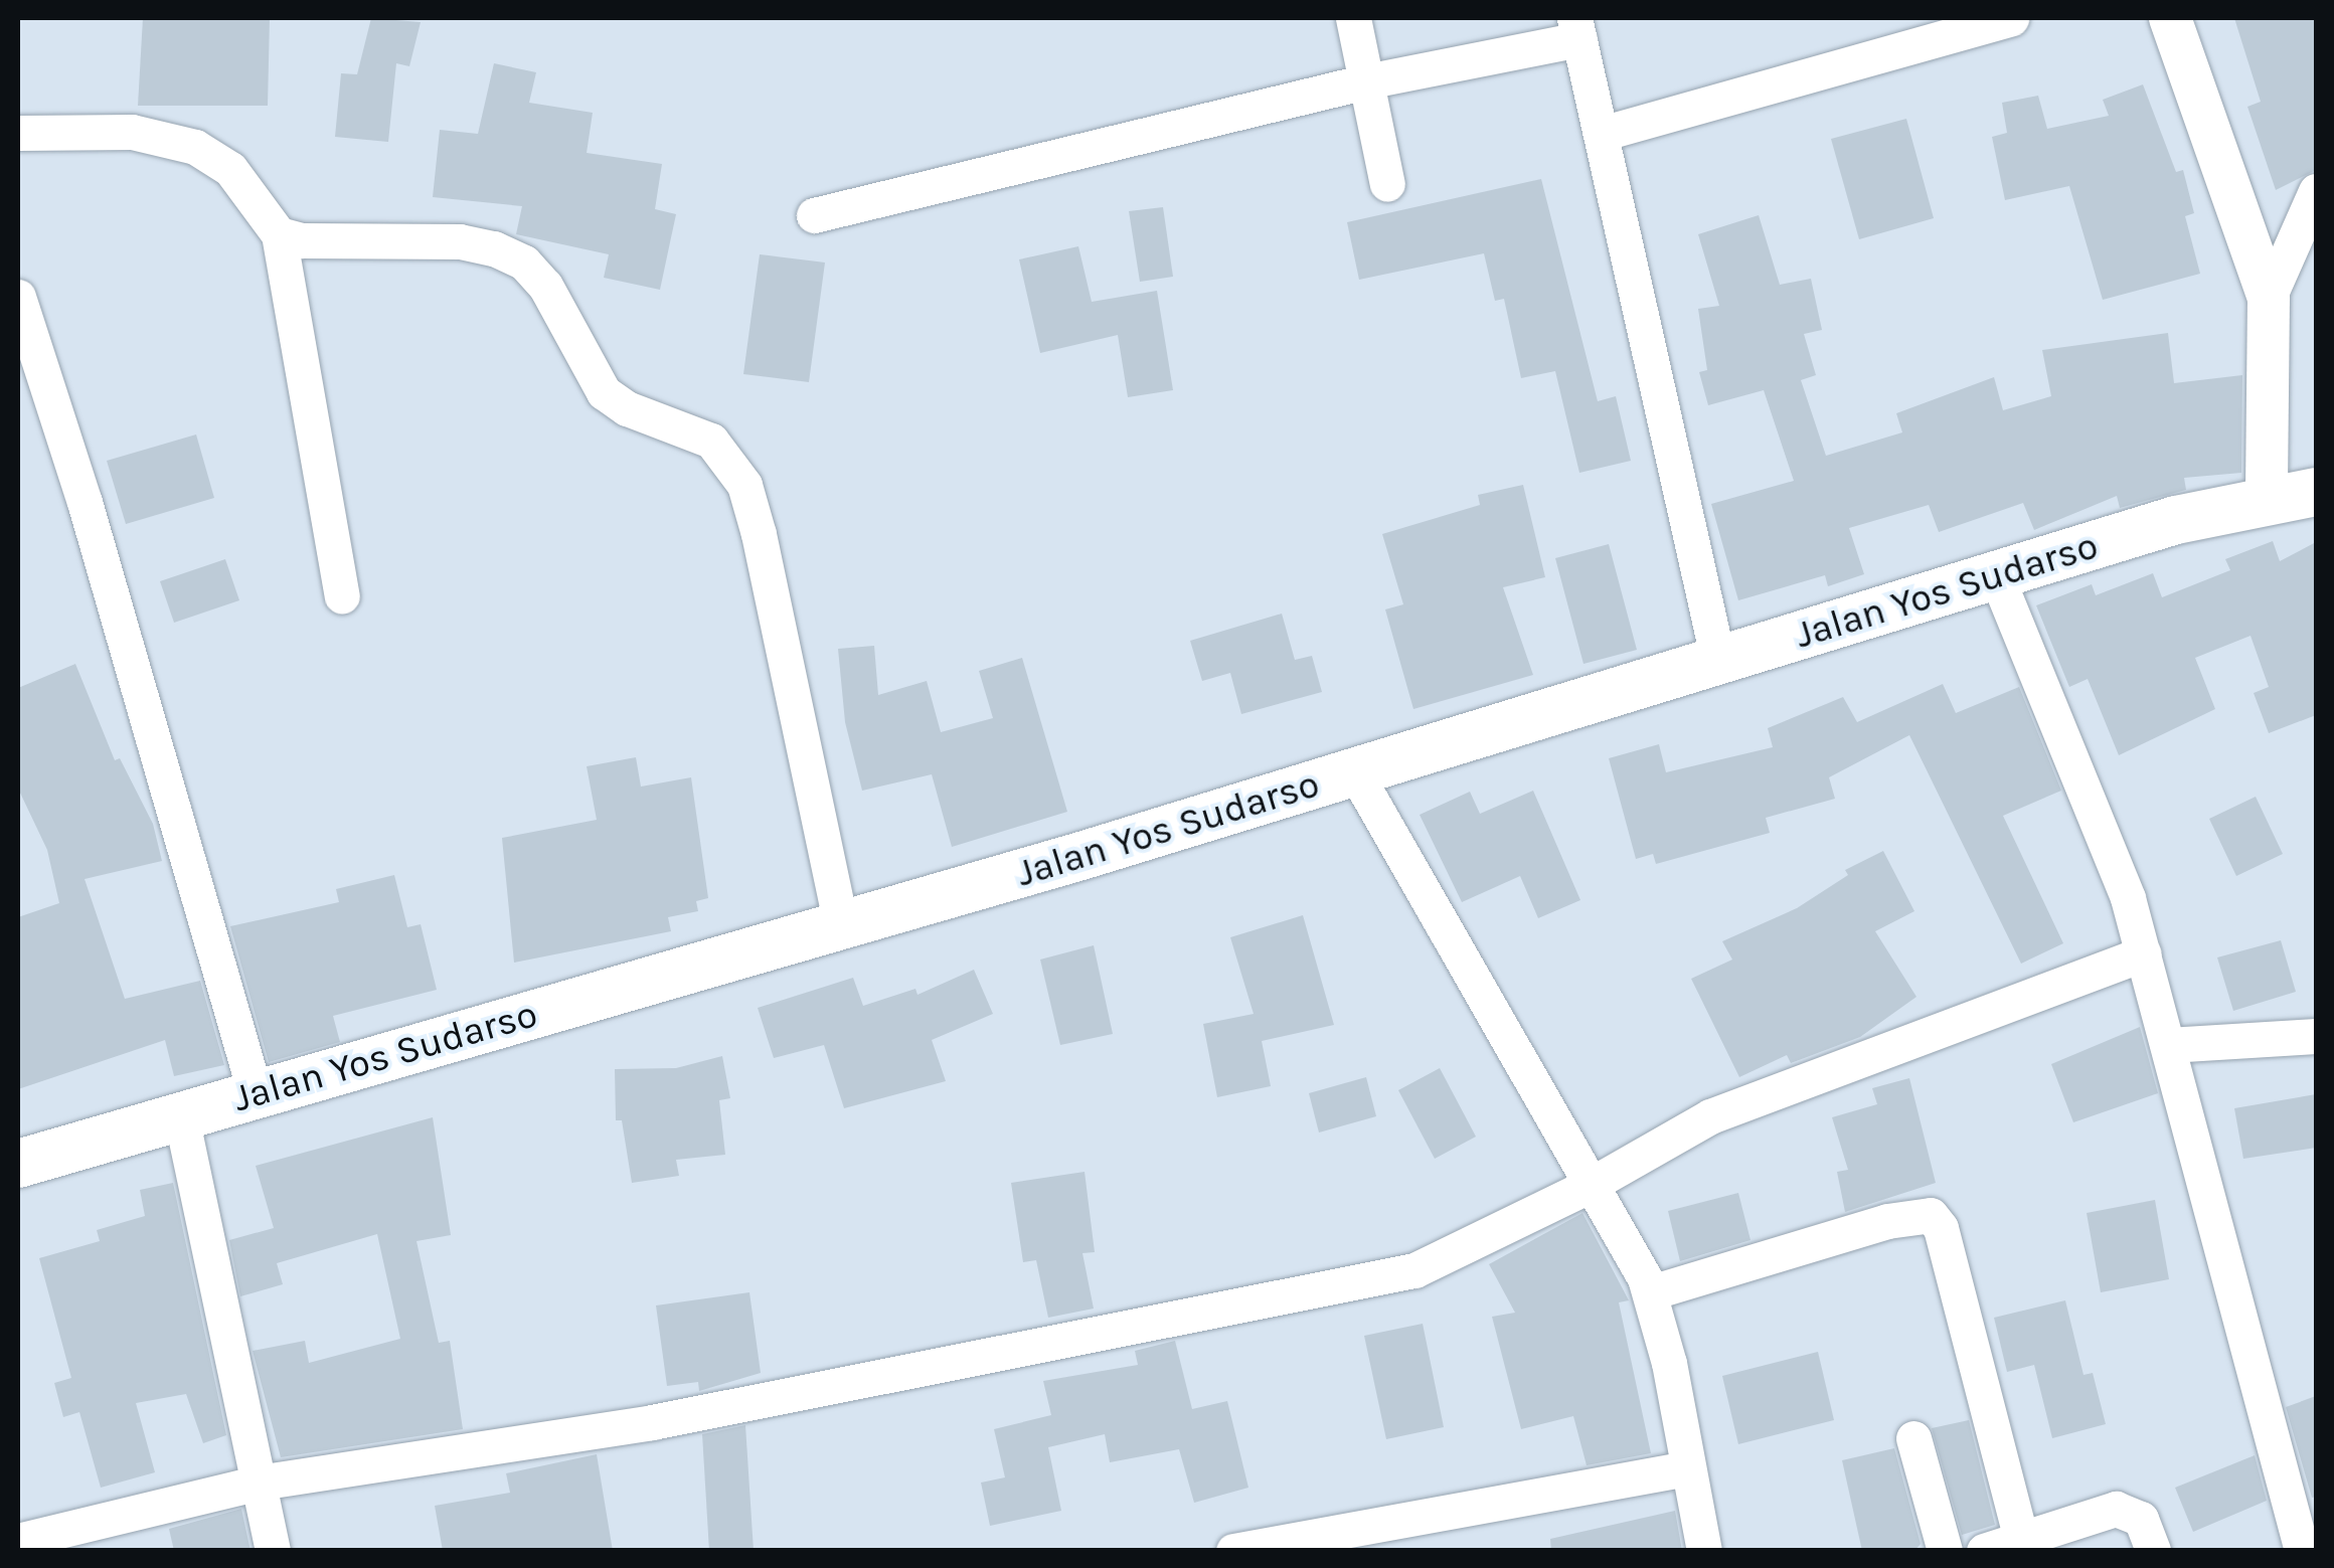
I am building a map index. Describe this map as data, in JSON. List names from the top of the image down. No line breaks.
{"streets":{"main road":["Jalan Yos Sudarso"]}}
